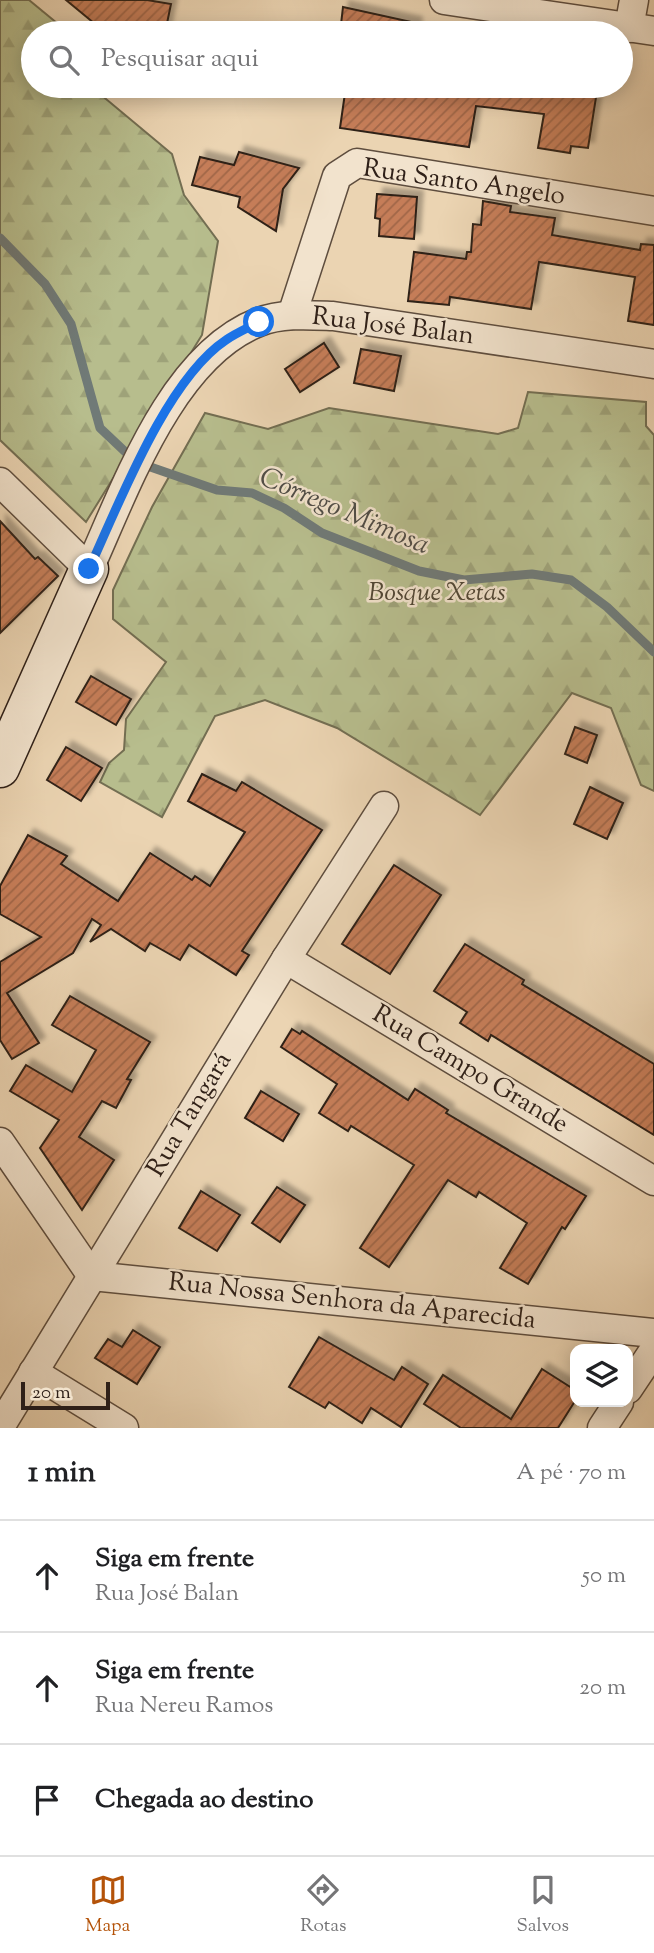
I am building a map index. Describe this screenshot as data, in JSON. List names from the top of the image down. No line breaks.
{"streets":{"street":["Rua Santo Angelo","Rua José Balan","Rua Campo Grande","Rua Tangará","Rua Nossa Senhora da Aparecida"]},"crossings":[["Rua Santo Angelo","Rua José Balan"],["Rua Campo Grande","Rua Tangará"],["Rua Tangará","Rua Nossa Senhora da Aparecida"]],"water":["Córrego Mimosa"],"parks":["Bosque Xetas"],"scale_bar":"20 m","page":{"search":"Pesquisar aqui","scale":"20 m","heading":["1 min","A pé · 70 m"],"list":[["Siga em frente","Rua José Balan","50 m"],["Siga em frente","Rua Nereu Ramos","20 m"],"Chegada ao destino"],"nav":["Mapa","Rotas","Salvos"]}}
